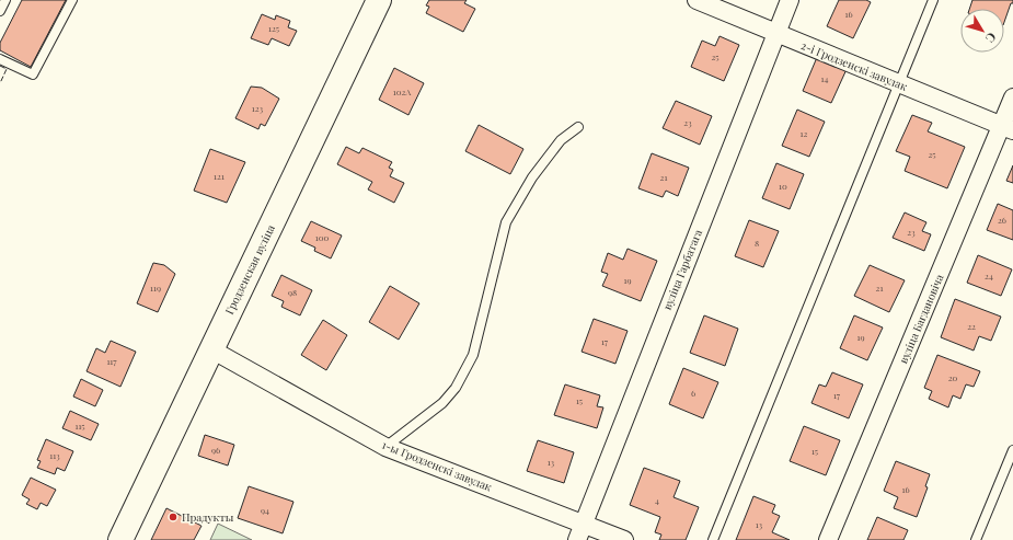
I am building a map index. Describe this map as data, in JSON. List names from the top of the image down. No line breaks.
{"streets":{"street":["2-і Гродзенскі завулак","Гродзенская вуліца","вуліца Гарбатага","вуліца Багдановіча","1-ы Гродзенскі завулак"]},"crossings":[["2-і Гродзенскі завулак","вуліца Гарбатага"],["2-і Гродзенскі завулак","вуліца Багдановіча"],["Гродзенская вуліца","1-ы Гродзенскі завулак"],["вуліца Гарбатага","1-ы Гродзенскі завулак"]],"places":["Прадукты"],"house_numbers":["16","125","25","14","102А","123","23","12","25","121","21","10","26","23","100","8","24","19","119","21","98","22","19","17","117","20","6","17","15","115","96","15","113","13","16","4","94","13"],"north":"bottom right"}
